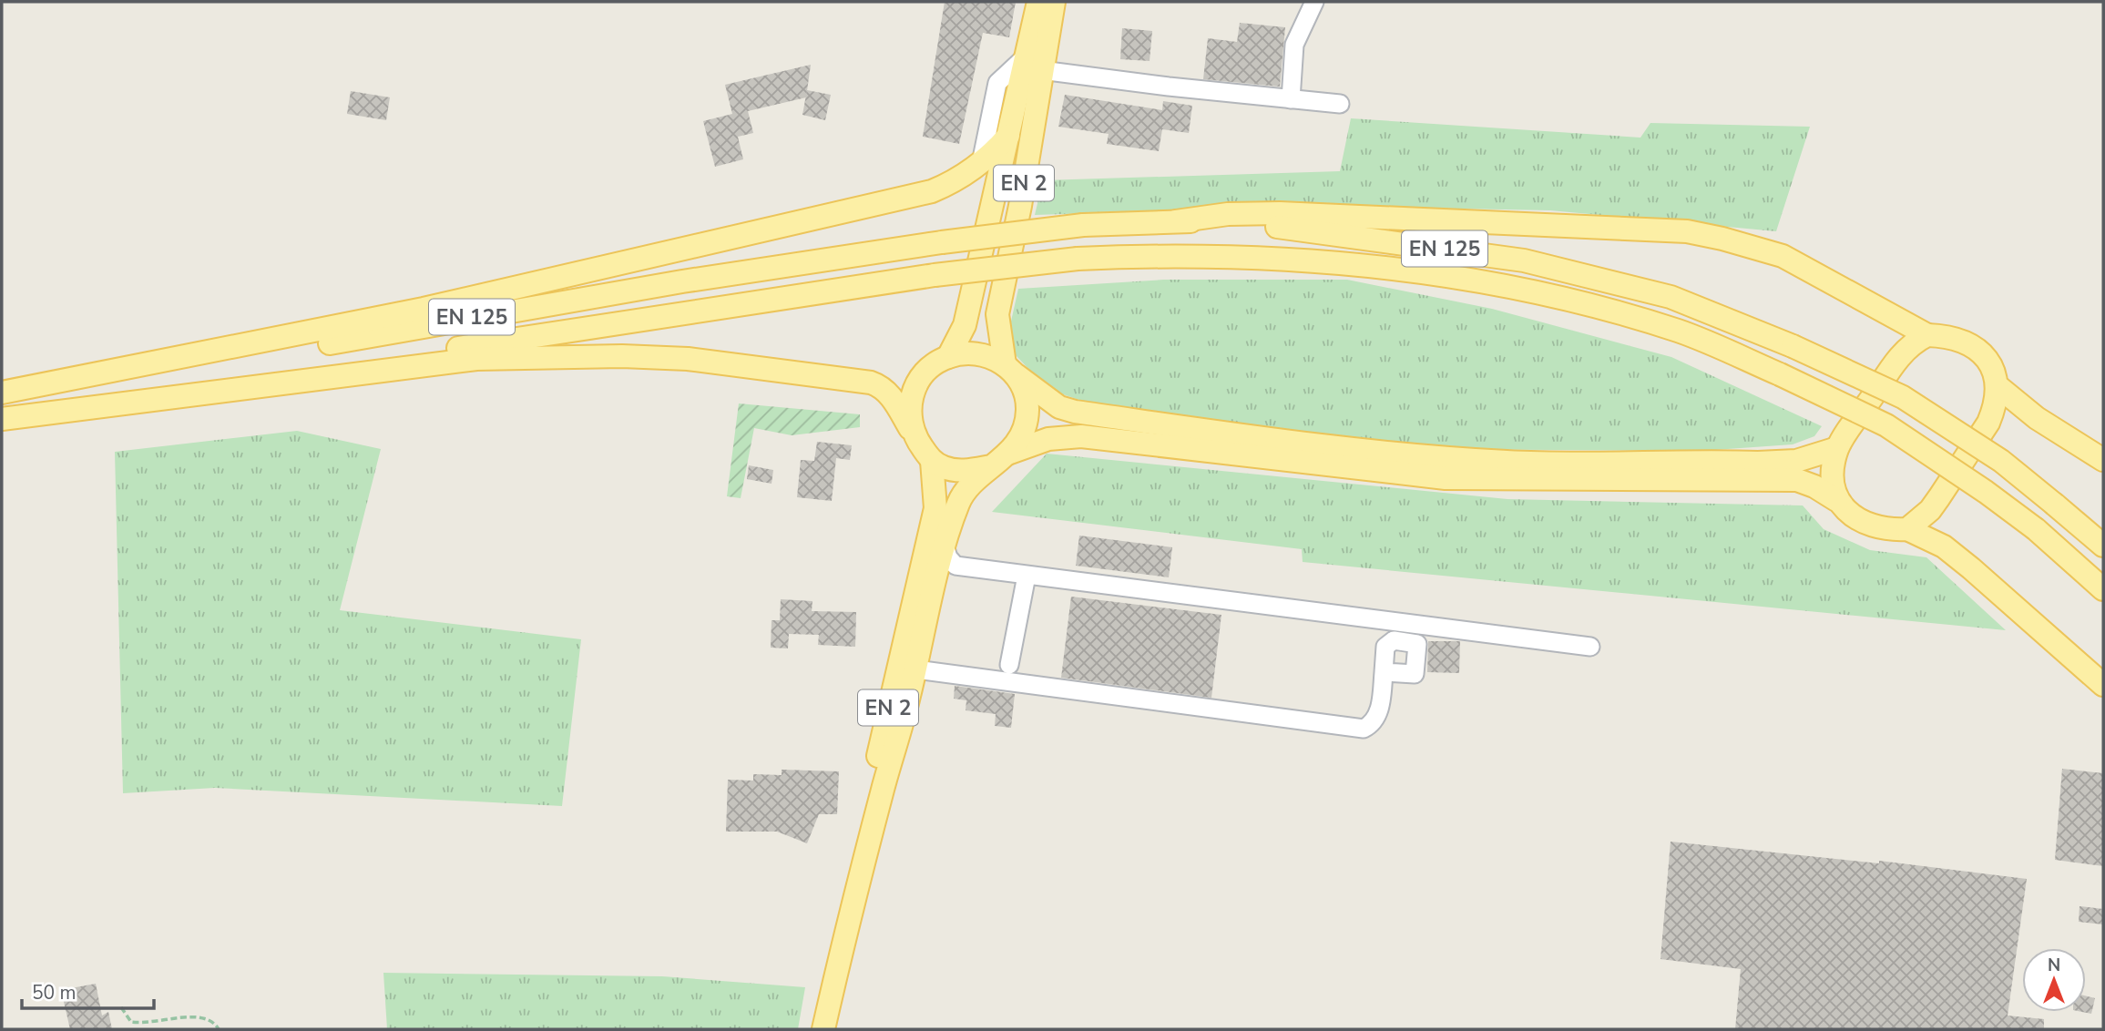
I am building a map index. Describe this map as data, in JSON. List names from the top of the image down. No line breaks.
{"streets":{"main road":["EN 2","EN 125"]},"scale_bar":"50 m","north":"top"}
